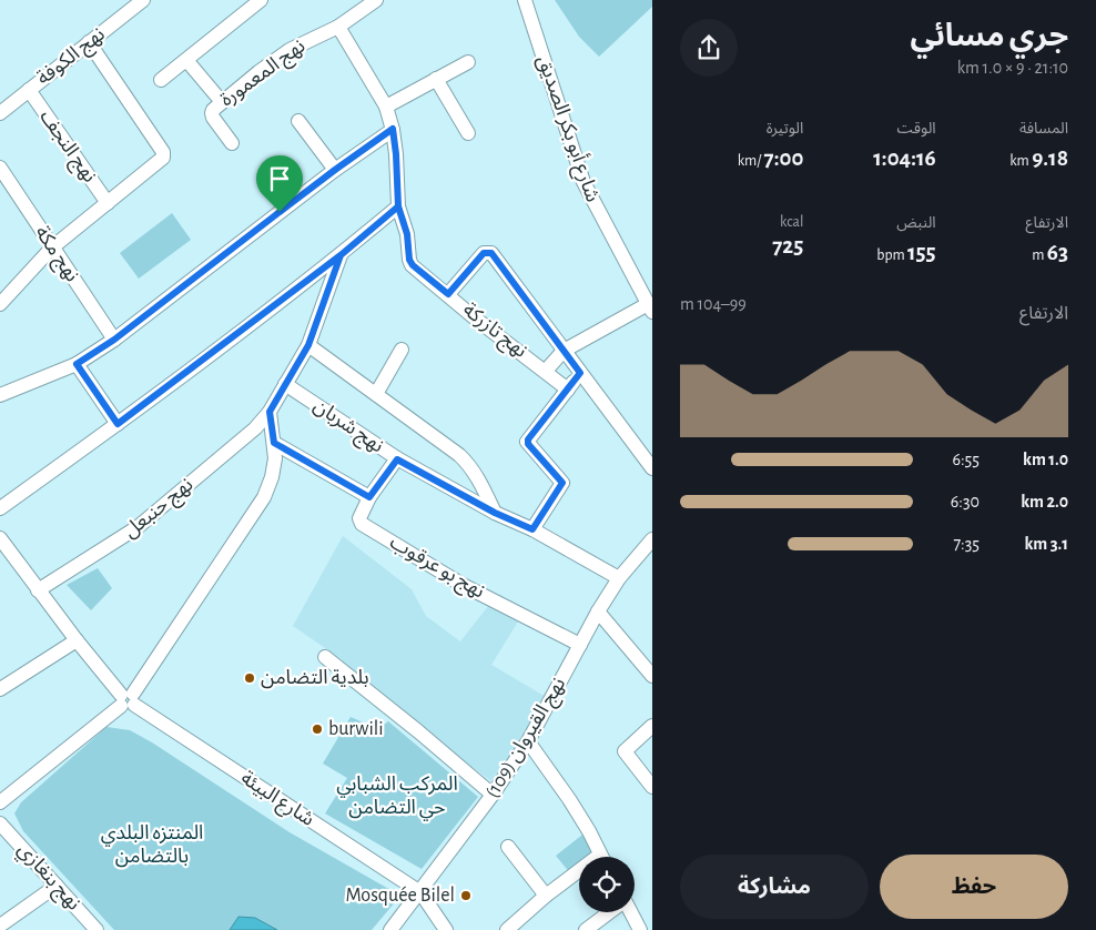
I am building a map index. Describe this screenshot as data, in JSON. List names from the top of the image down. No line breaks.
{"streets":{"street":["نهج الكوفة","نهج المعمورة","شارع أبو بكر الصديق","نهج النجف","نهج مكة","نهج تازركة","نهج شربان","نهج حنبعل","نهج بو عرقوب","نهج القيروان (109)","شارع البيئة","نهج بنغازي"]},"crossings":[["نهج الكوفة","نهج النجف"],["نهج المعمورة","نهج تازركة"],["نهج شربان","نهج حنبعل"],["نهج شربان","نهج بو عرقوب"],["نهج شربان","نهج القيروان (109)"],["نهج حنبعل","شارع البيئة"],["نهج بو عرقوب","نهج القيروان (109)"],["نهج القيروان (109)","شارع البيئة"]],"parks":["المركب الشبابي حي التضامن","المنتزه البلدي بالتضامن"],"places":["بلدية التضامن","burwili","Mosquée Bilel"],"page":{"heading":["جري مسائي","21:10 · 9 × 1.0 km"],"stats":[["المسافة","9.18 km"],["الوقت","1:04:16"],["الوتيرة","7:00 /km"],["الارتفاع","63 m"],["النبض","155 bpm"],["kcal","725"]],"chart":["الارتفاع","99–104 m"],"list":[{"name":"1.0 km","note":"6:55"},{"name":"2.0 km","note":"6:30"},{"name":"3.1 km","note":"7:35"}],"buttons":["حفظ","مشاركة"]}}
